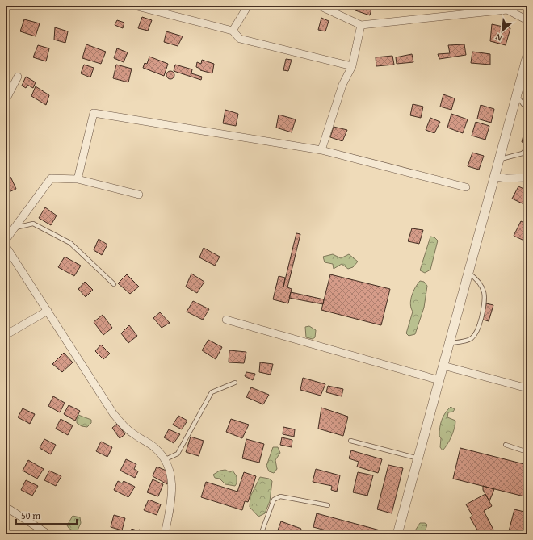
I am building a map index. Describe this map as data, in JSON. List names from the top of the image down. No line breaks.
{"scale_bar":"50 m","north":"bottom left"}
